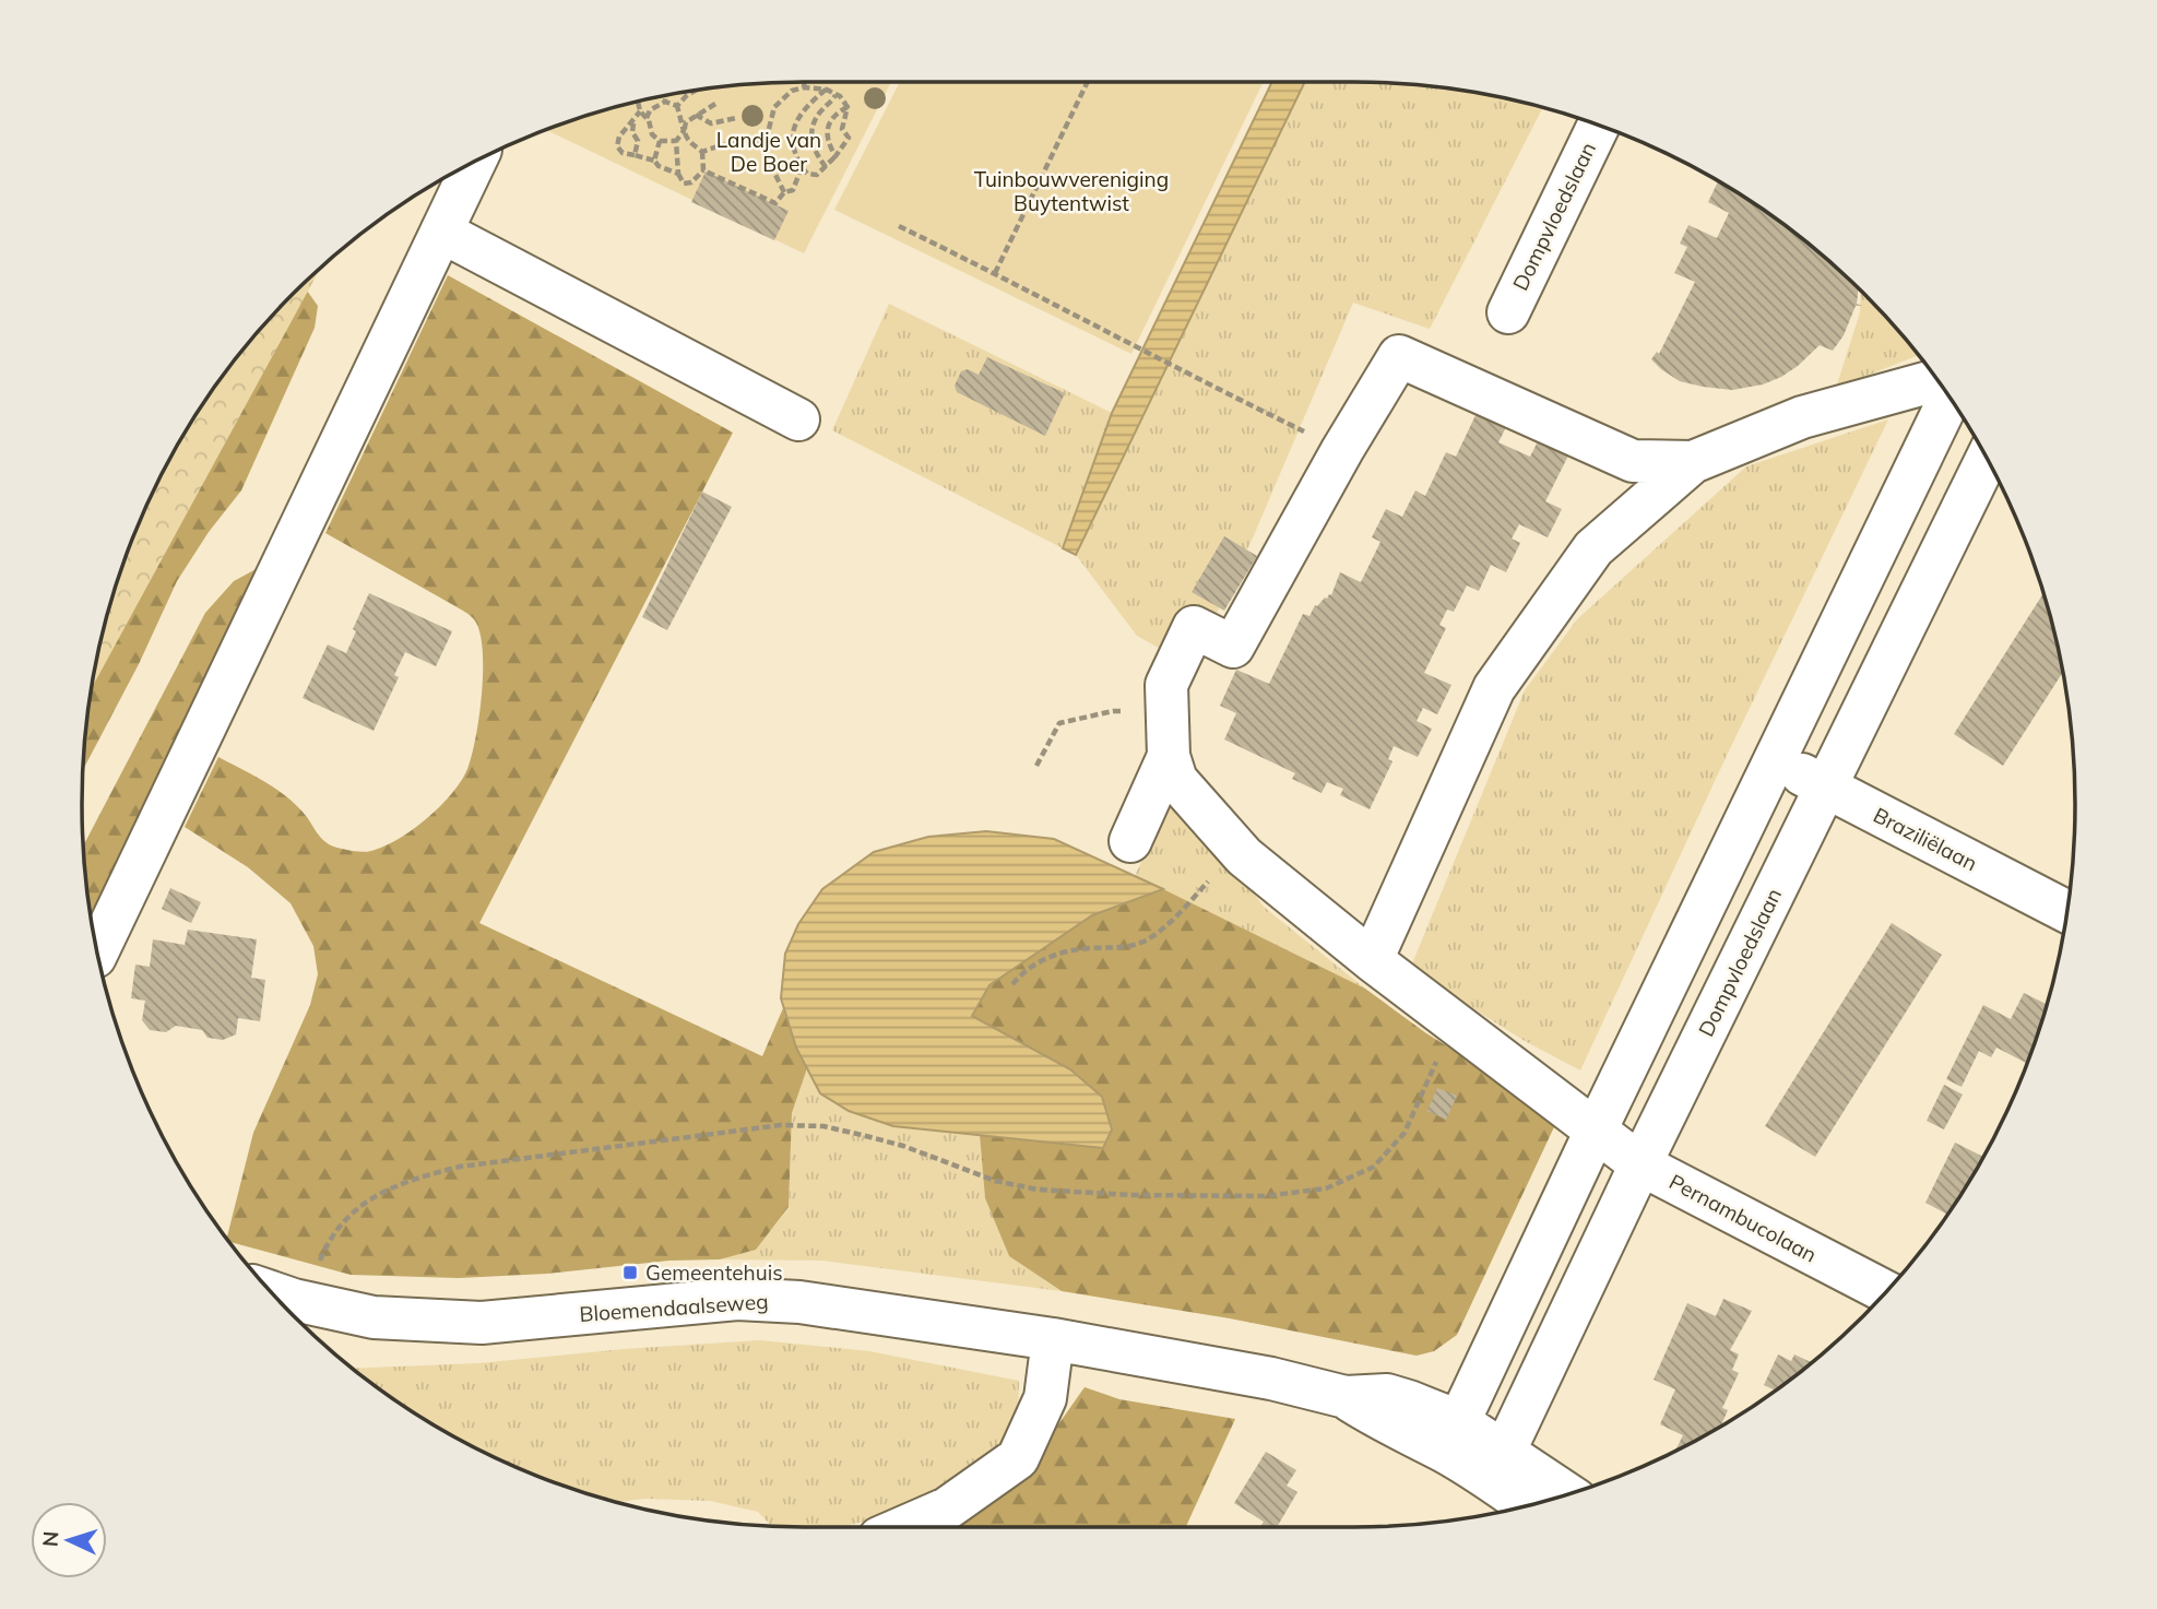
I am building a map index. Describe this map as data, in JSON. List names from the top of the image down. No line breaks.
{"streets":{"street":["Dompvloedslaan","Braziliëlaan","Pernambucolaan","Bloemendaalseweg"]},"crossings":[["Dompvloedslaan","Braziliëlaan"],["Dompvloedslaan","Pernambucolaan"],["Dompvloedslaan","Bloemendaalseweg"]],"parks":["Landje van De Boer","Tuinbouwvereniging Buytentwist"],"places":{"transit":["Gemeentehuis"]},"north":"left"}
